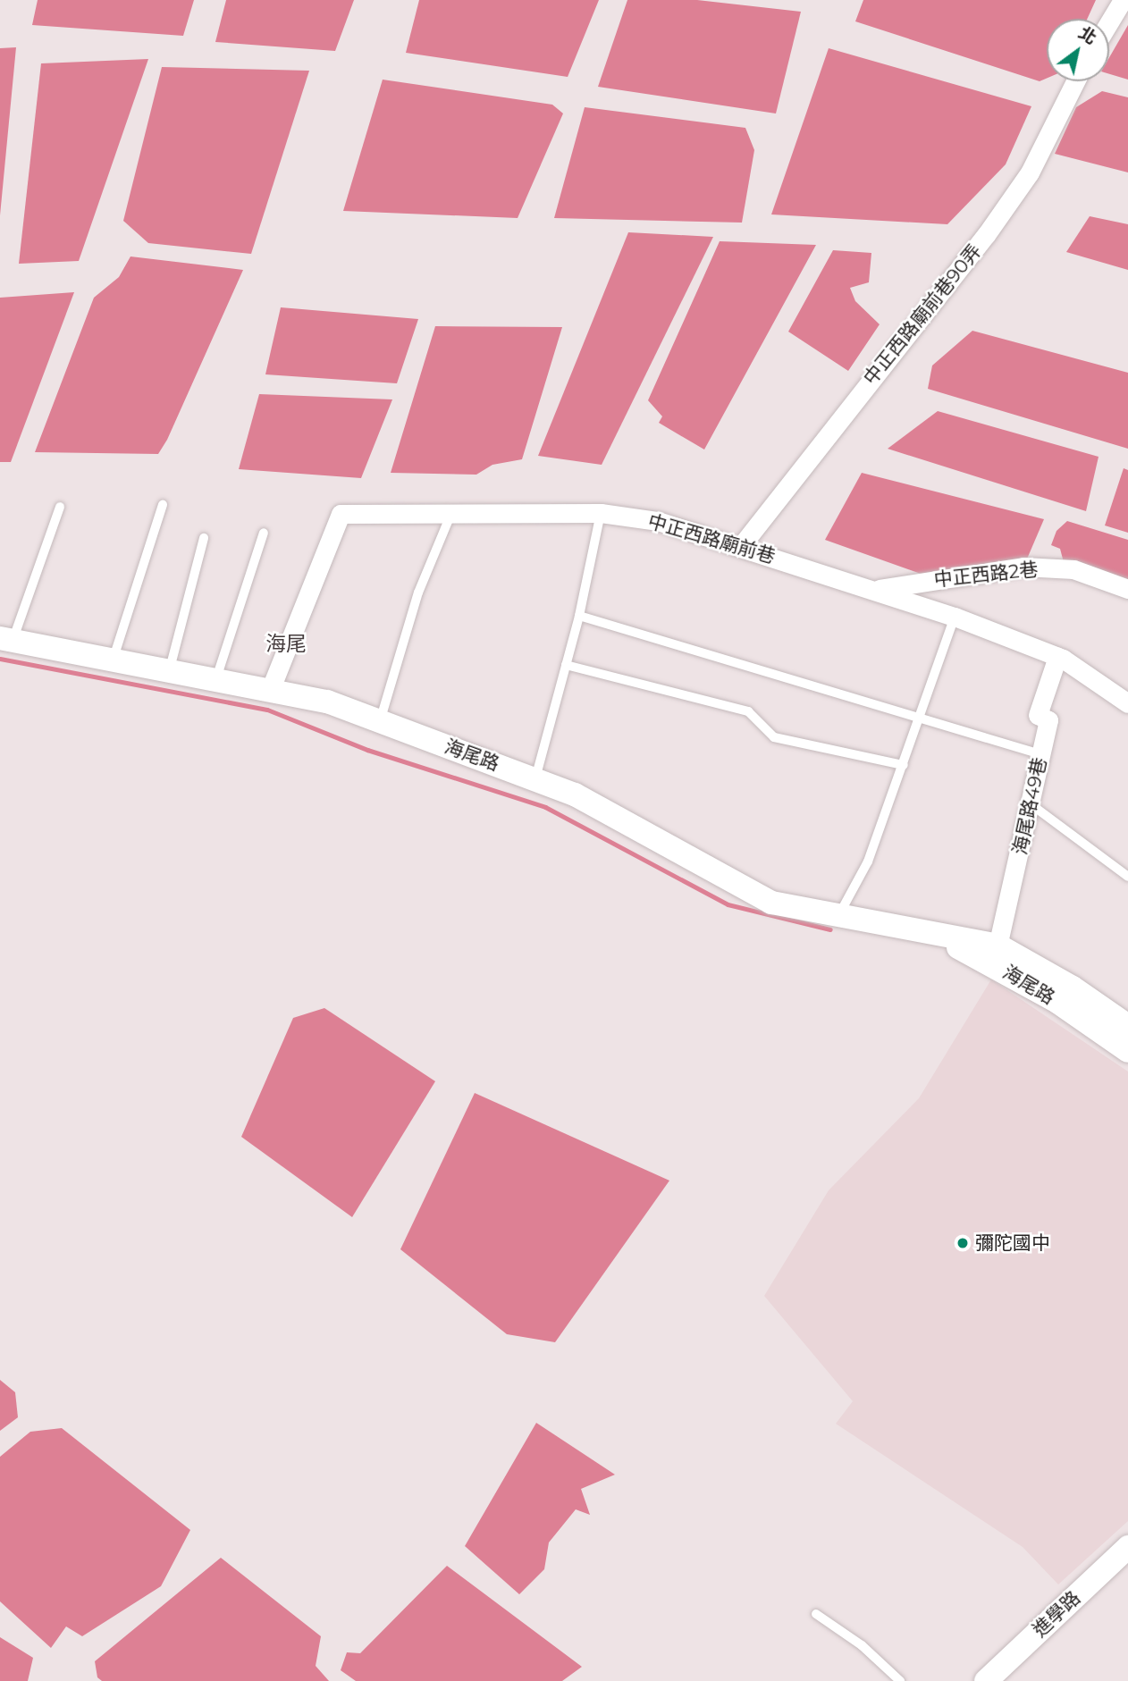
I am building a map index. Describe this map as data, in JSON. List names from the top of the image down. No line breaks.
{"streets":{"street":["中正西路廟前巷90弄","中正西路廟前巷","中正西路2巷","海尾路","海尾路49巷","進學路"]},"crossings":[["中正西路廟前巷90弄","中正西路廟前巷"],["中正西路廟前巷","中正西路2巷"],["中正西路廟前巷","海尾路"],["中正西路廟前巷","海尾路49巷"],["海尾路","海尾路49巷"]],"districts":["海尾"],"places":["彌陀國中"],"north":"top right"}
